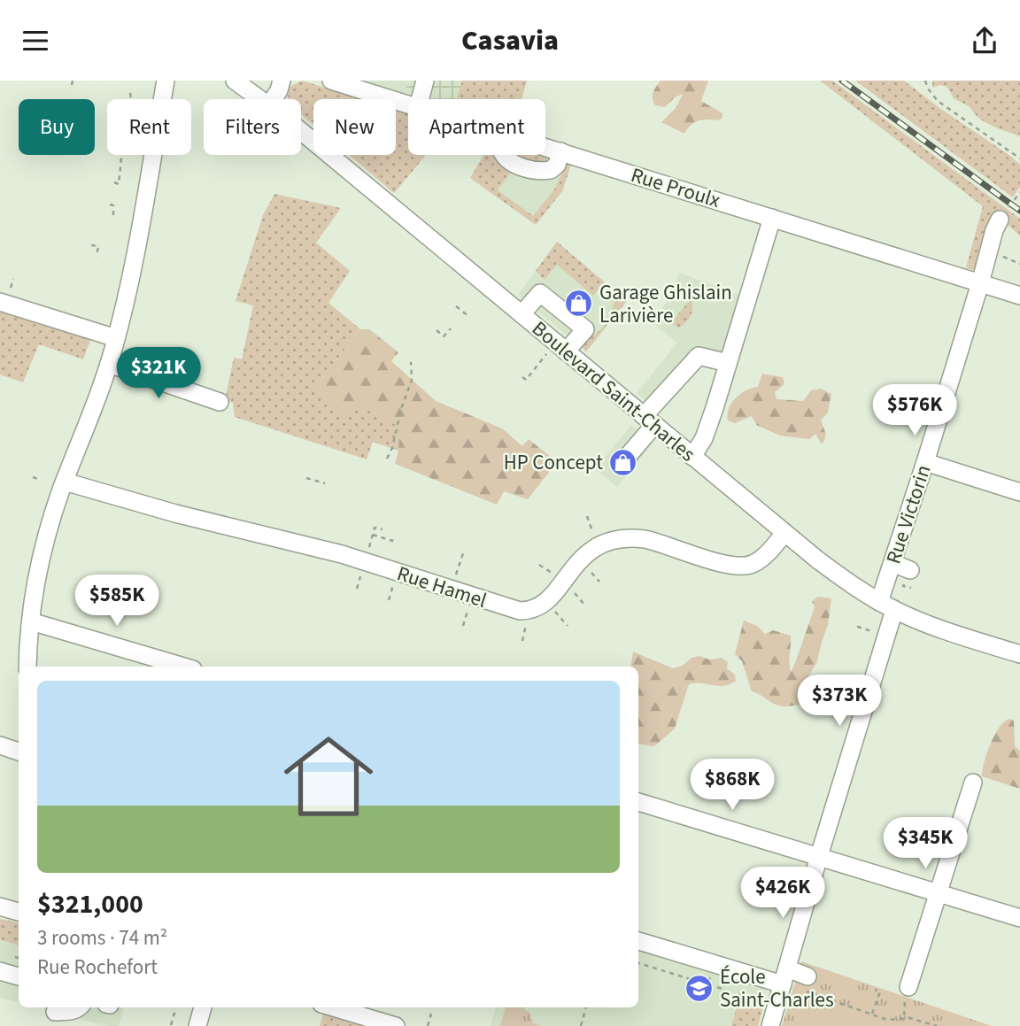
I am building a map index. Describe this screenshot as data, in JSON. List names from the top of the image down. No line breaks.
{"streets":{"street":["Rue Proulx","Boulevard Saint-Charles","Rue Victorin","Rue Hamel"]},"crossings":[["Rue Proulx","Rue Victorin"],["Boulevard Saint-Charles","Rue Victorin"]],"places":{"shop":["Garage Ghislain Larivière","HP Concept"],"school or university":["École Saint-Charles"]},"page":{"header":"Casavia","chip":["Buy","Rent","Filters","New","Apartment"],"price":["$321K","$576K","$585K","$373K","$868K","$345K","$426K"],"list":[{"name":"$321,000","note":"3 rooms · 74 m² · Rue Rochefort"}]}}
